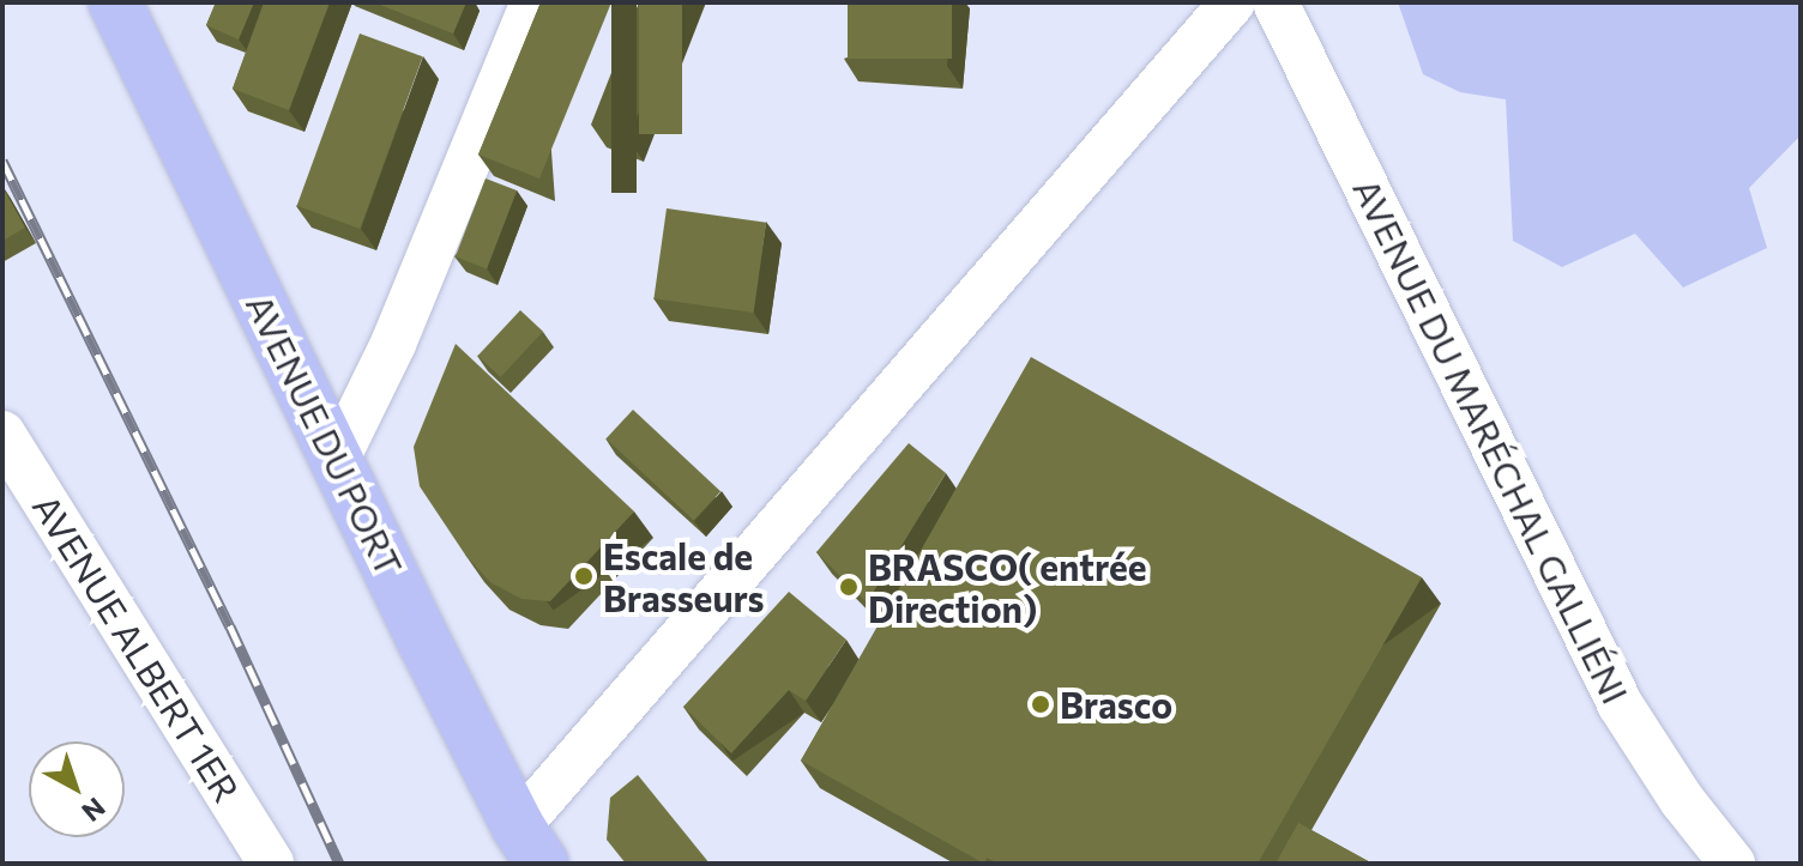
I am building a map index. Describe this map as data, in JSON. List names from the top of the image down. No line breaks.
{"streets":{"main road":["AVENUE DU PORT"],"street":["AVENUE DU MARÉCHAL GALLIÉNI","AVENUE ALBERT 1ER"]},"places":["Escale de Brasseurs","BRASCO( entrée Direction)","Brasco"],"north":"bottom right"}
